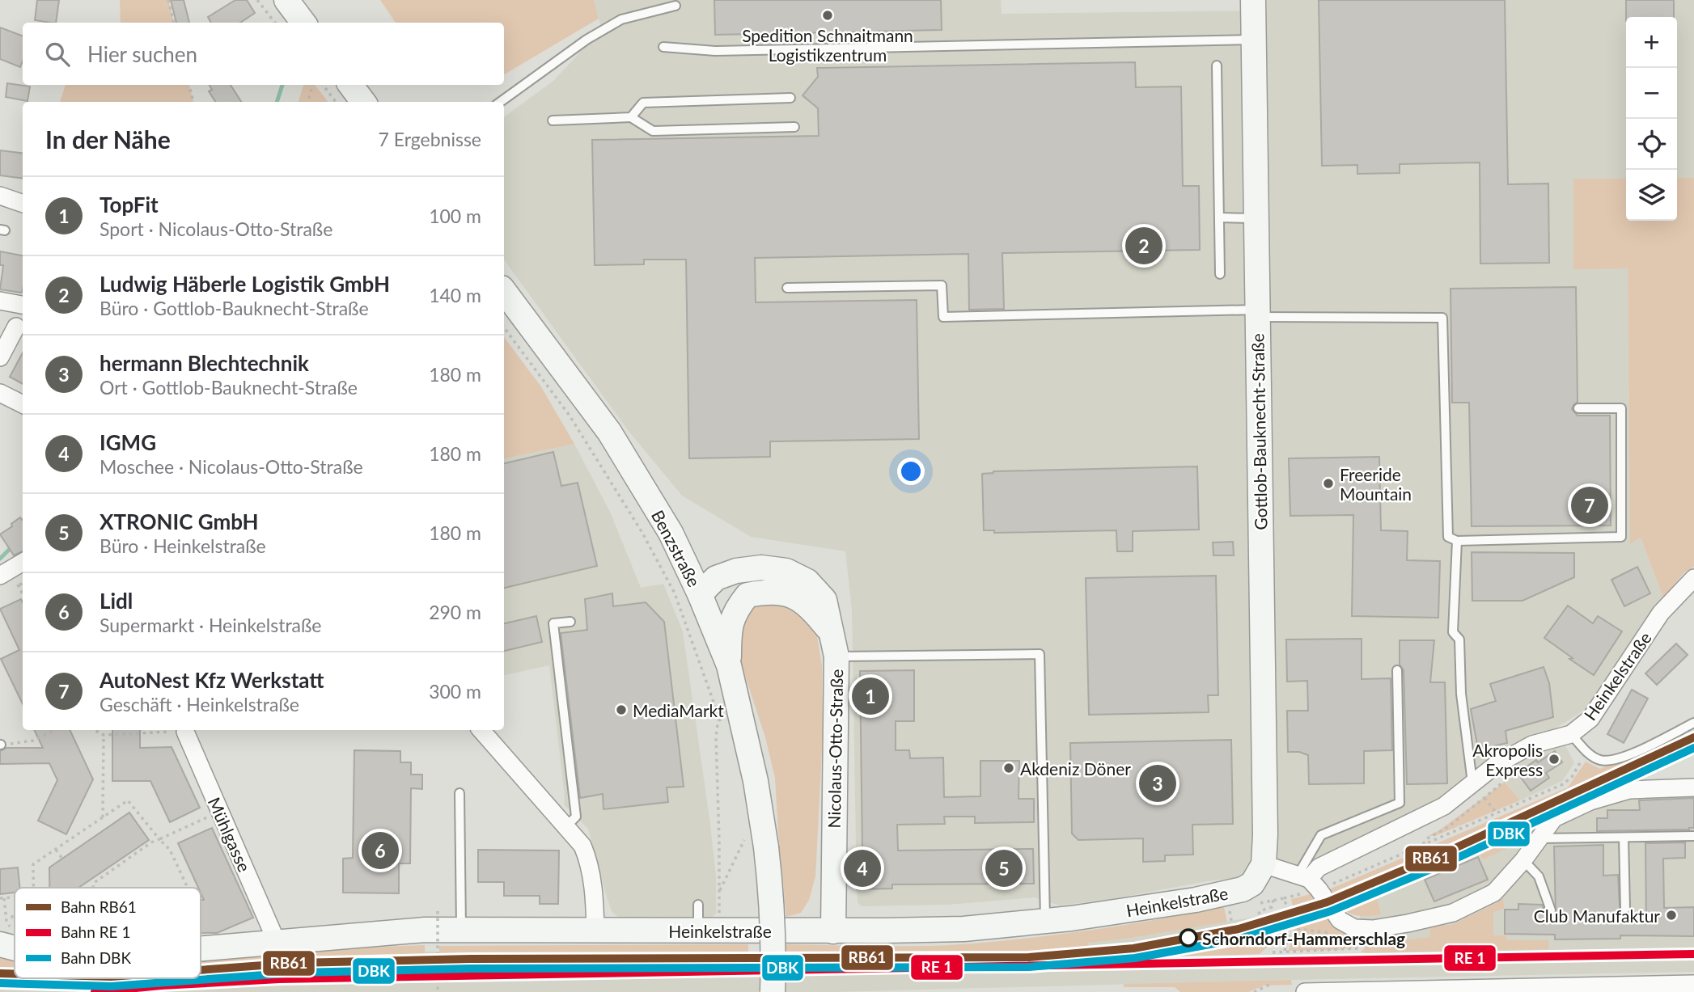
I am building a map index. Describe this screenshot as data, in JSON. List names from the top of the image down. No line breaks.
{"streets":{"street":["Gottlob-Bauknecht-Straße","Benzstraße","Heinkelstraße","Nicolaus-Otto-Straße","Mühlgasse"]},"crossings":[["Gottlob-Bauknecht-Straße","Heinkelstraße"],["Benzstraße","Nicolaus-Otto-Straße"],["Heinkelstraße","Nicolaus-Otto-Straße"],["Heinkelstraße","Mühlgasse"]],"places":["Spedition Schnaitmann Logistikzentrum","Freeride Mountain","MediaMarkt","Akropolis Express","Akdeniz Döner","Club Manufaktur","Schorndorf-Hammerschlag"],"lines":["rail line RB61","rail line DBK"],"legend":["Bahn RB61","Bahn RE 1","Bahn DBK"],"page":{"map_buttons":["+","−"],"search":"Hier suchen","heading":["In der Nähe","7 Ergebnisse"],"list":[{"mark":"1","name":"TopFit","note":"Sport · Nicolaus-Otto-Straße","value":"100 m"},{"mark":"2","name":"Ludwig Häberle Logistik GmbH","note":"Büro · Gottlob-Bauknecht-Straße","value":"140 m"},{"mark":"3","name":"hermann Blechtechnik","note":"Ort · Gottlob-Bauknecht-Straße","value":"180 m"},{"mark":"4","name":"IGMG","note":"Moschee · Nicolaus-Otto-Straße","value":"180 m"},{"mark":"5","name":"XTRONIC GmbH","note":"Büro · Heinkelstraße","value":"180 m"},{"mark":"6","name":"Lidl","note":"Supermarkt · Heinkelstraße","value":"290 m"},{"mark":"7","name":"AutoNest Kfz Werkstatt","note":"Geschäft · Heinkelstraße","value":"300 m"}],"pins":["2","7","1","3","6","4","5"]}}
